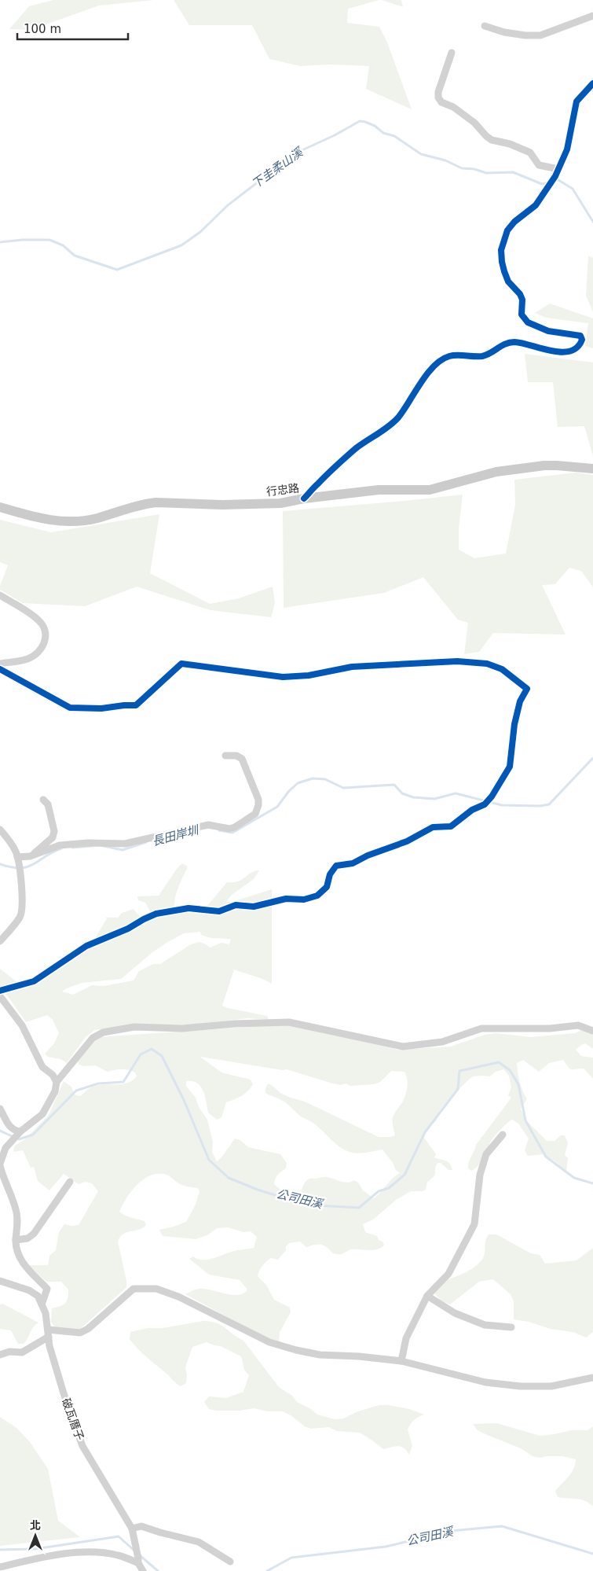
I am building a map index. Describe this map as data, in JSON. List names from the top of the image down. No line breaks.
{"streets":{"street":["行忠路","破瓦厝子"]},"water":["下圭柔山溪","長田岸圳","公司田溪"],"scale_bar":"100 m","north":"top"}
